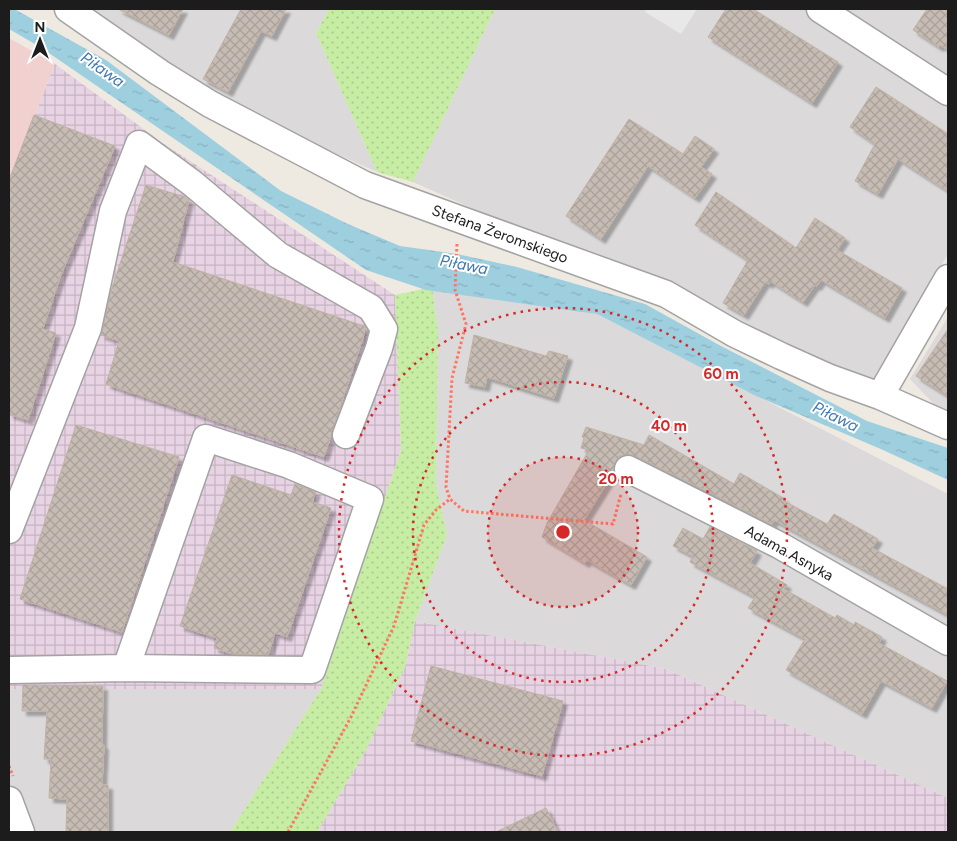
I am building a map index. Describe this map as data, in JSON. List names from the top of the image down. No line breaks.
{"streets":{"street":["Stefana Żeromskiego","Adama Asnyka"]},"water":["Piława"],"north":"top","rings":["60 m","40 m","20 m"]}
